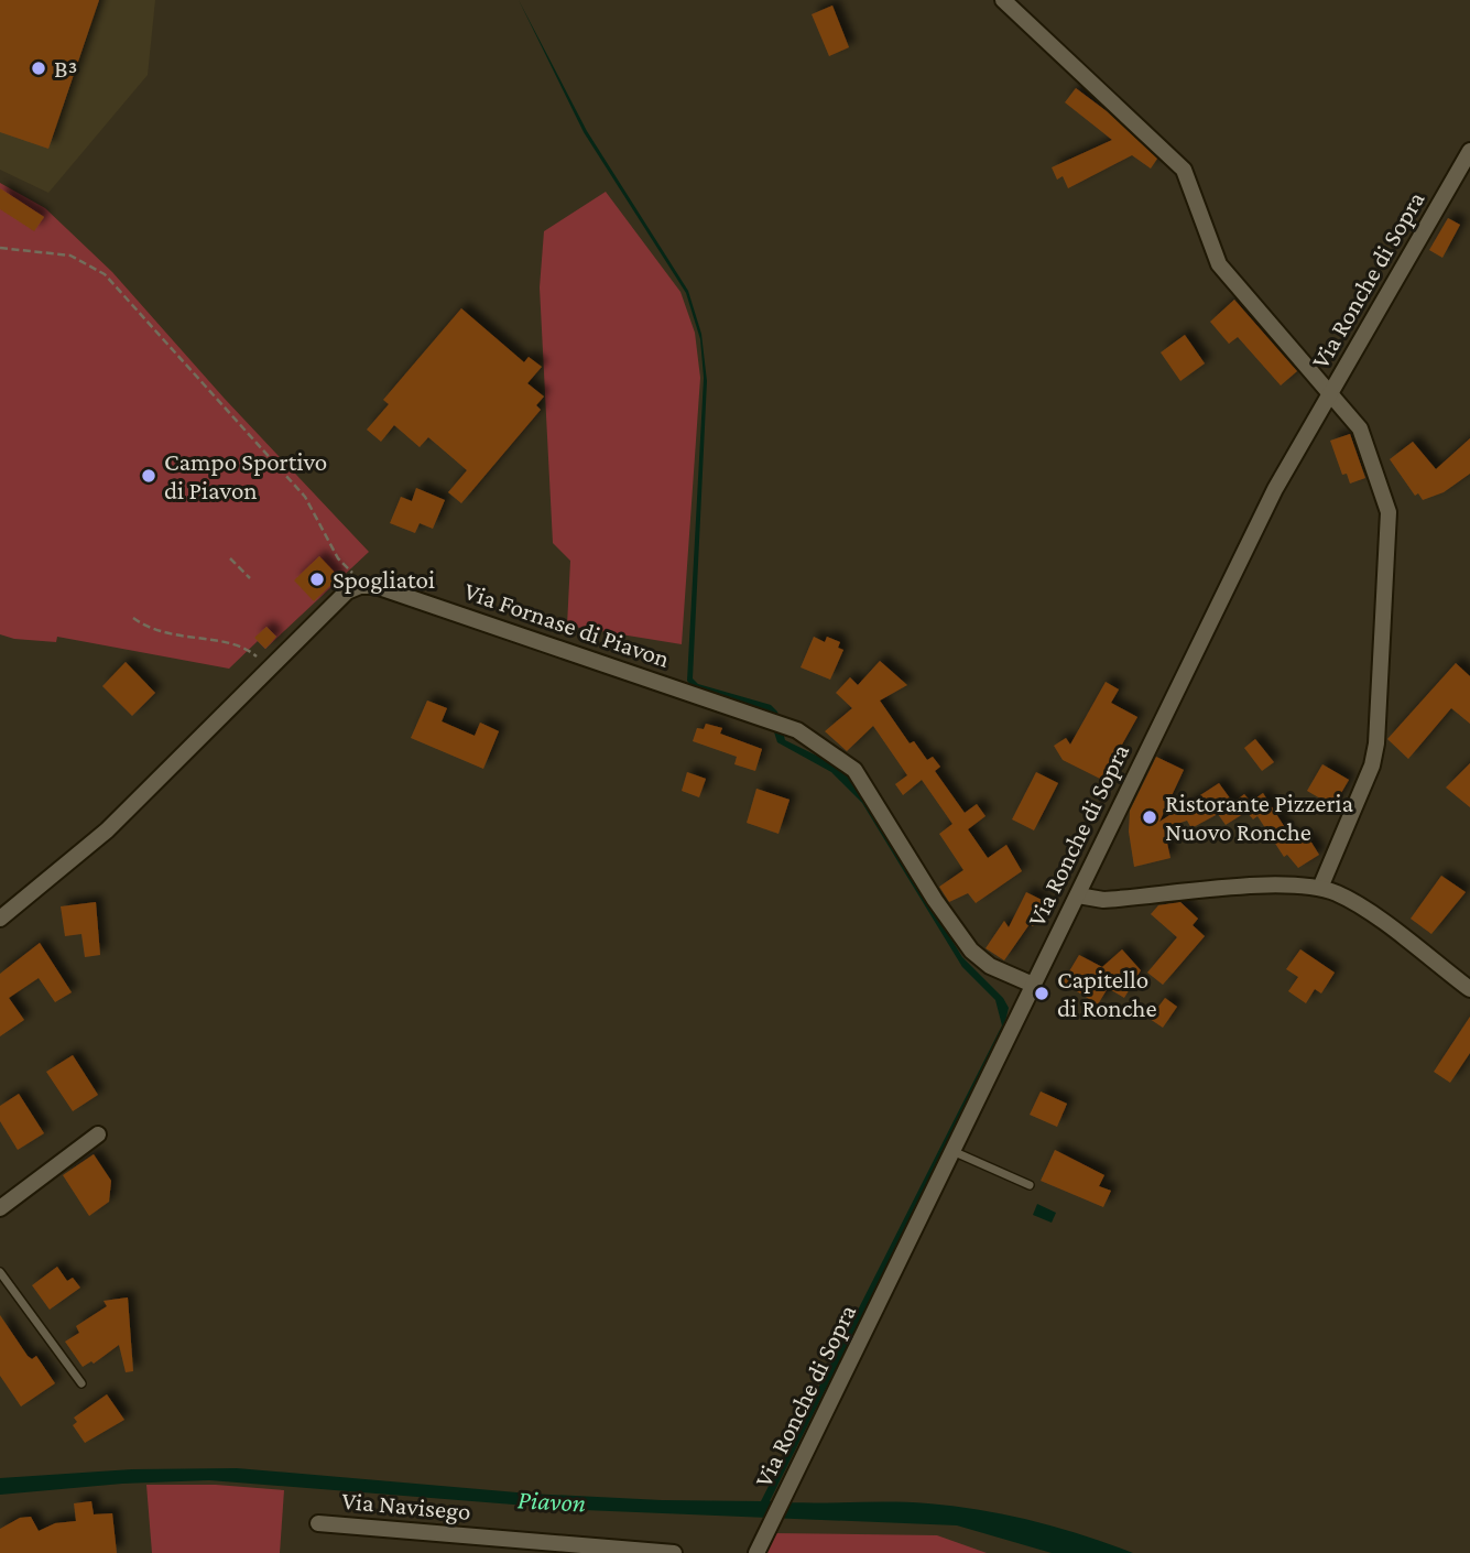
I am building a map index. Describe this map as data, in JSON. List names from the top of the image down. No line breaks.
{"streets":{"street":["Via Ronche di Sopra","Via Fornase di Piavon","Via Navisego"]},"crossings":[["Via Ronche di Sopra","Via Fornase di Piavon"]],"water":["Piavon"],"places":["B³","Campo Sportivo di Piavon","Spogliatoi","Ristorante Pizzeria Nuovo Ronche","Capitello di Ronche"]}
